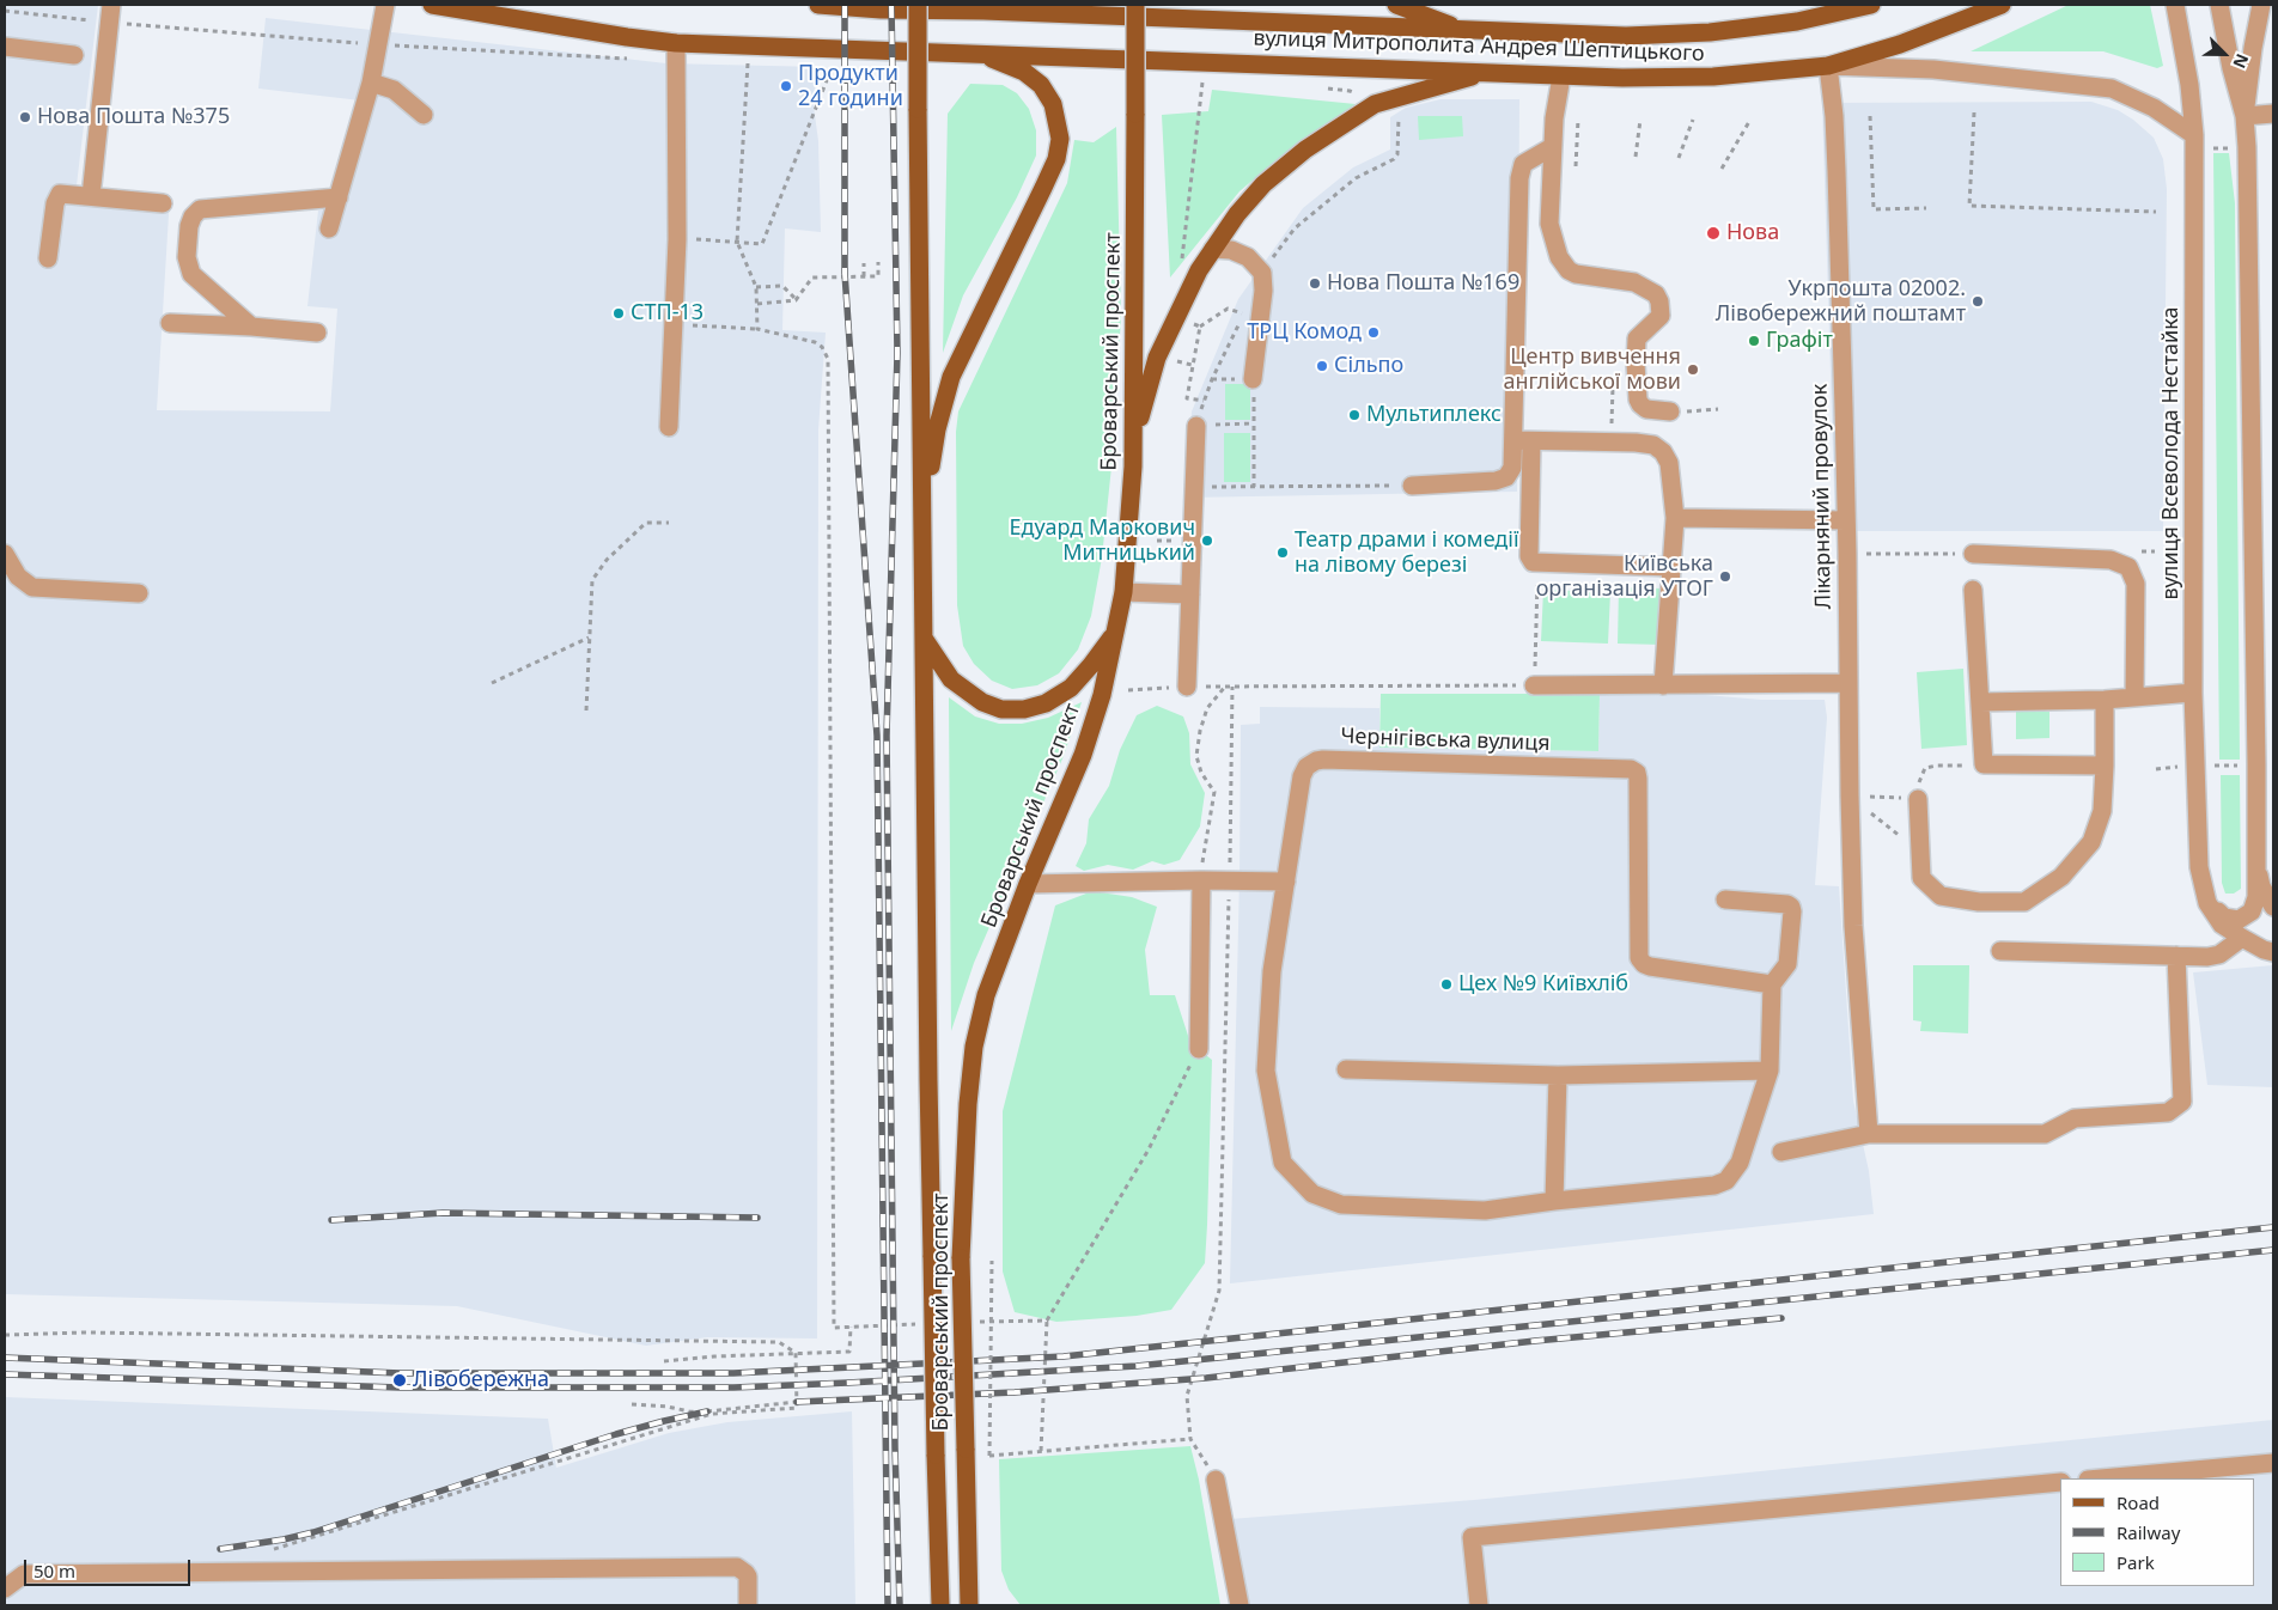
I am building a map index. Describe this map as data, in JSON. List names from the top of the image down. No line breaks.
{"streets":{"main road":["вулиця Митрополита Андрея Шептицького","Броварський проспект"],"street":["вулиця Всеволода Нестайка","Лікарняний провулок","Чернігівська вулиця"]},"crossings":[["вулиця Митрополита Андрея Шептицького","Лікарняний провулок"]],"places":["Продукти 24 години","Нова Пошта №375","Нова","Нова Пошта №169","Укрпошта 02002. Лівобережний поштамт","СТП-13","ТРЦ Комод","Графіт","Сільпо","Центр вивчення англійської мови","Мультиплекс","Едуард Маркович Митницький","Театр драми і комедії на лівому березі","Київська організація УТОГ","Цех №9 Київхліб","Лівобережна"],"legend":["Road","Railway","Park"],"scale_bar":"50 m","north":"bottom right"}
